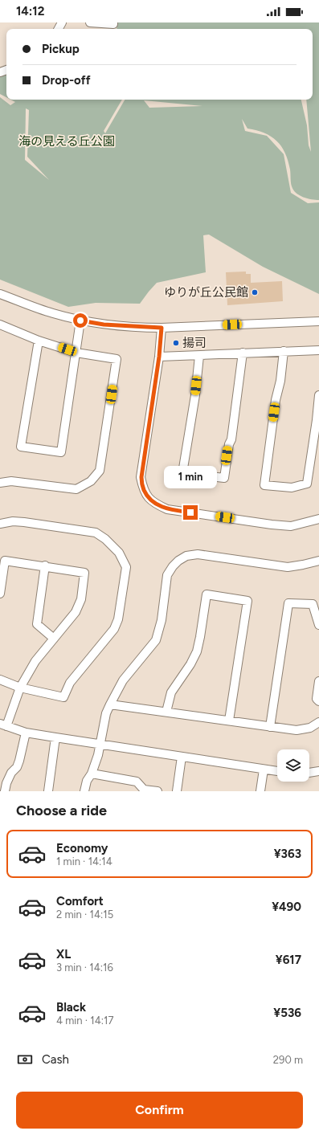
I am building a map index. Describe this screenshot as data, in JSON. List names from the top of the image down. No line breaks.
{"parks":["海の見える丘公園"],"places":["ゆりが丘公民館","揚司"],"page":{"status":"14:12","banner":["Pickup","Drop-off"],"bubble":"1 min","heading":"Choose a ride","list":[{"name":"Economy","note":"1 min · 14:14","value":"¥363"},{"name":"Comfort","note":"2 min · 14:15","value":"¥490"},{"name":"XL","note":"3 min · 14:16","value":"¥617"},{"name":"Black","note":"4 min · 14:17","value":"¥536"}],"pay":["Cash","290 m"],"buttons":"Confirm"}}
